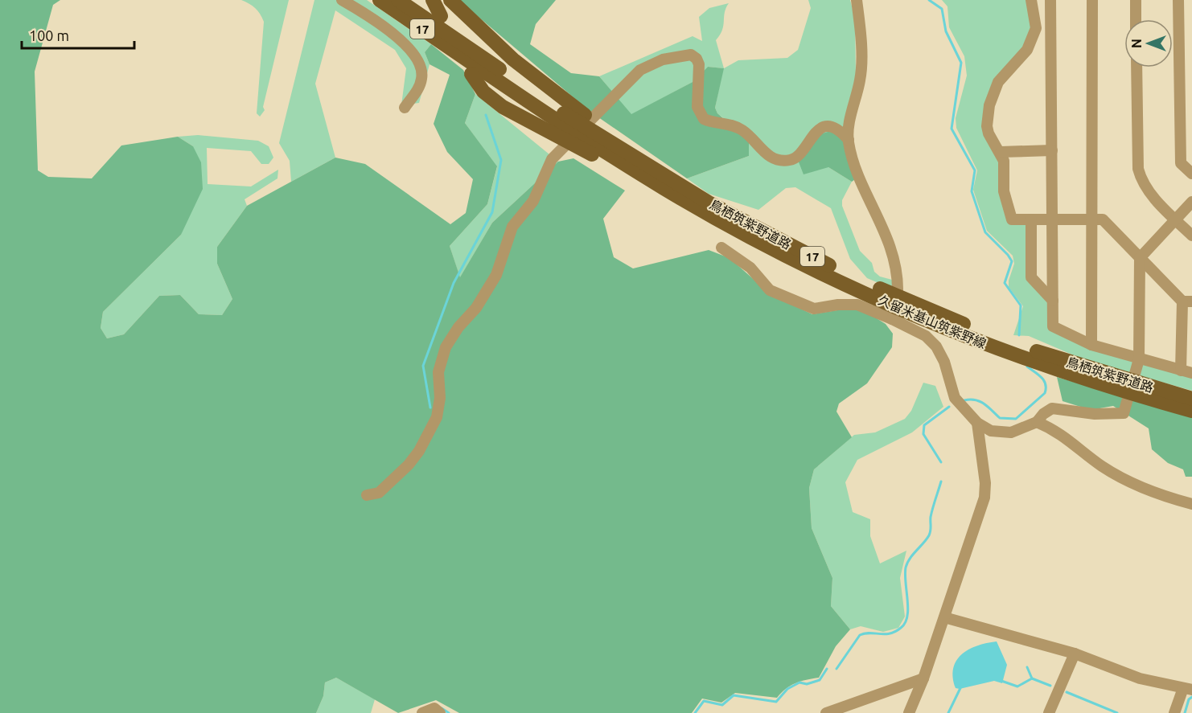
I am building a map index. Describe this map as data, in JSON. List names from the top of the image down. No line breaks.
{"streets":{"main road":["17","鳥栖筑紫野道路","久留米基山筑紫野線"]},"crossings":[["17","鳥栖筑紫野道路"],["鳥栖筑紫野道路","久留米基山筑紫野線"]],"scale_bar":"100 m","north":"left"}
